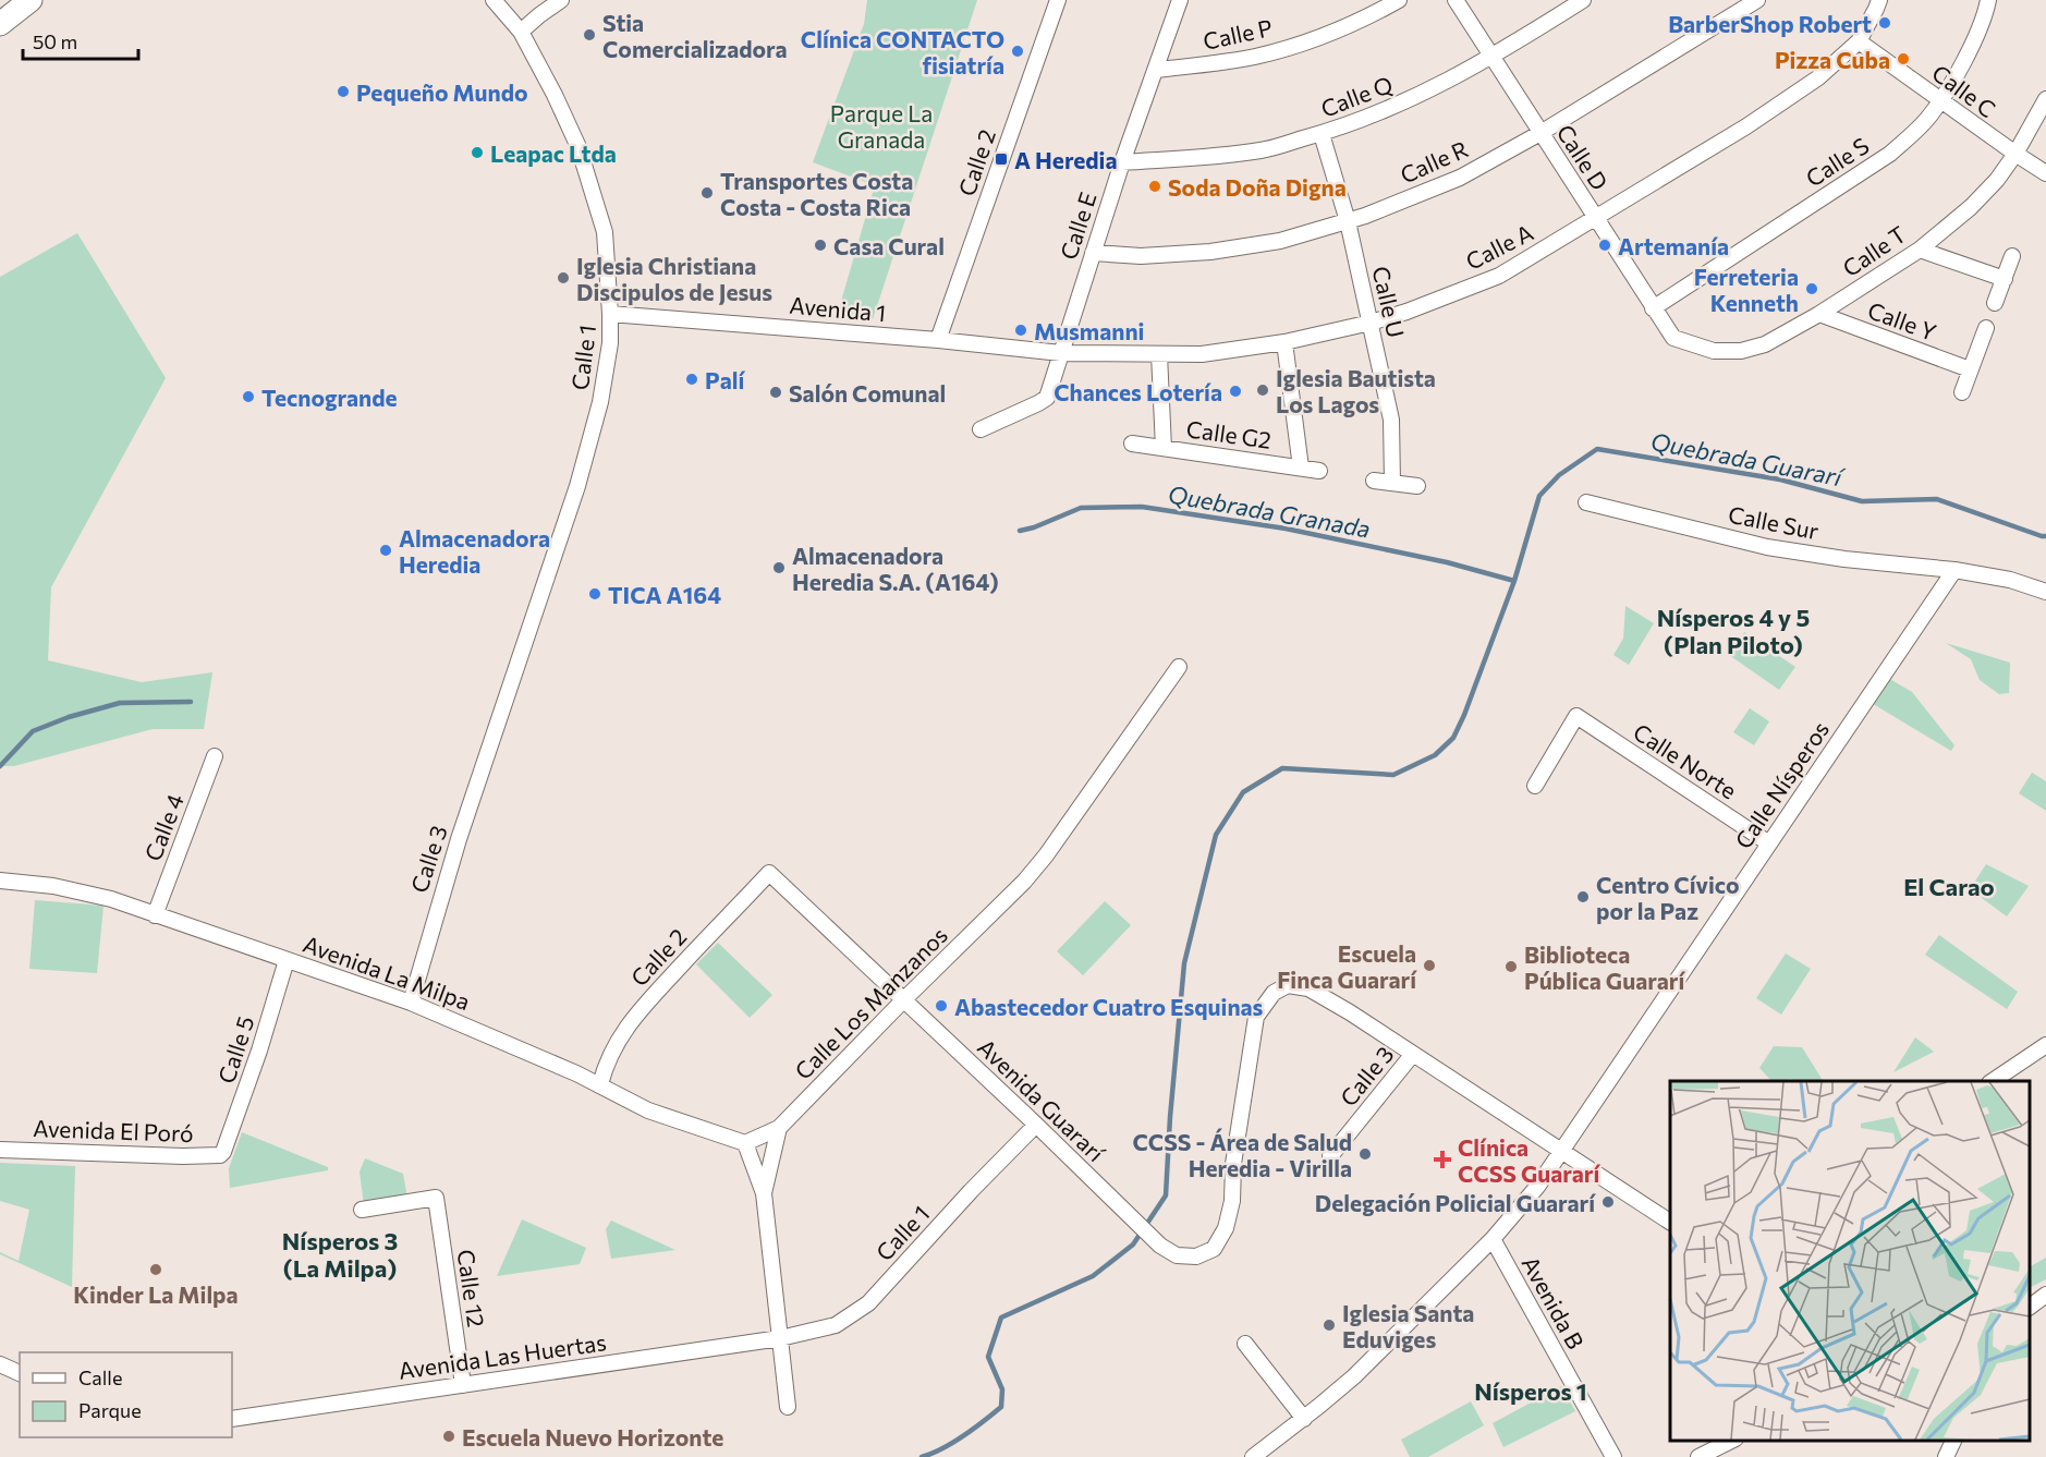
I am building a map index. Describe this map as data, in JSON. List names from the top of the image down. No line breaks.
{"streets":{"street":["Calle P","Calle C","Calle Q","Calle D","Calle R","Calle S","Calle 2","Calle E","Calle A","Calle T","Calle U","Avenida 1","Calle Y","Calle 1","Calle G2","Calle Sur","Calle Norte","Calle Nísperos","Calle 4","Calle 3","Avenida La Milpa","Calle Los Manzanos","Calle 5","Avenida Guararí","Avenida El Poró","Calle 12","Avenida B","Avenida Las Huertas"]},"crossings":[["Calle P","Calle E"],["Calle C","Calle S"],["Calle C","Calle A"],["Calle C","Calle T"],["Calle Q","Calle D"],["Calle Q","Calle E"],["Calle Q","Calle U"],["Calle D","Calle R"],["Calle D","Calle S"],["Calle D","Calle A"],["Calle D","Calle T"],["Calle R","Calle E"],["Calle R","Calle U"],["Calle 2","Avenida 1"],["Calle 2","Avenida La Milpa"],["Calle 2","Avenida Guararí"],["Calle E","Calle A"],["Calle E","Avenida 1"],["Calle A","Calle U"],["Calle A","Avenida 1"],["Calle T","Calle Y"],["Avenida 1","Calle 1"],["Calle 1","Calle 3"],["Calle 1","Avenida Guararí"],["Calle 1","Avenida Las Huertas"],["Calle Sur","Calle Nísperos"],["Calle Norte","Calle Nísperos"],["Calle Nísperos","Avenida Guararí"],["Calle Nísperos","Avenida B"],["Calle 4","Avenida La Milpa"],["Calle 3","Avenida La Milpa"],["Calle 3","Avenida Guararí"],["Avenida La Milpa","Calle Los Manzanos"],["Avenida La Milpa","Calle 5"],["Calle Los Manzanos","Avenida Guararí"],["Calle 5","Avenida El Poró"],["Calle 12","Avenida Las Huertas"]],"districts":["Nísperos 4 y 5 (Plan Piloto)","El Carao","Nísperos 3 (La Milpa)","Nísperos 1"],"water":["Quebrada Guararí","Quebrada Granada"],"parks":["Parque La Granada"],"places":{"other":["BarberShop Robert","Stia Comercializadora","Clínica CONTACTO fisiatría","Pizza Cuba","Pequeño Mundo","Leapac Ltda","Soda Doña Digna","Transportes Costa Costa - Costa Rica","Casa Cural","Artemanía","Iglesia Christiana Discipulos de Jesus","Ferreteria Kenneth","Musmanni","Palí","Iglesia Bautista Los Lagos","Chances Lotería","Salón Comunal","Tecnogrande","Almacenadora Heredia","Almacenadora Heredia S.A. (A164)","TICA A164","Centro Cívico por la Paz","Escuela Finca Guararí","Biblioteca Pública Guararí","Abastecedor Cuatro Esquinas","CCSS - Área de Salud Heredia - Virilla","Delegación Policial Guararí","Kinder La Milpa","Iglesia Santa Eduviges","Escuela Nuevo Horizonte"],"transit":["A Heredia"],"health":["Clínica CCSS Guararí"]},"legend":["Calle","Parque"],"scale_bar":"50 m"}
